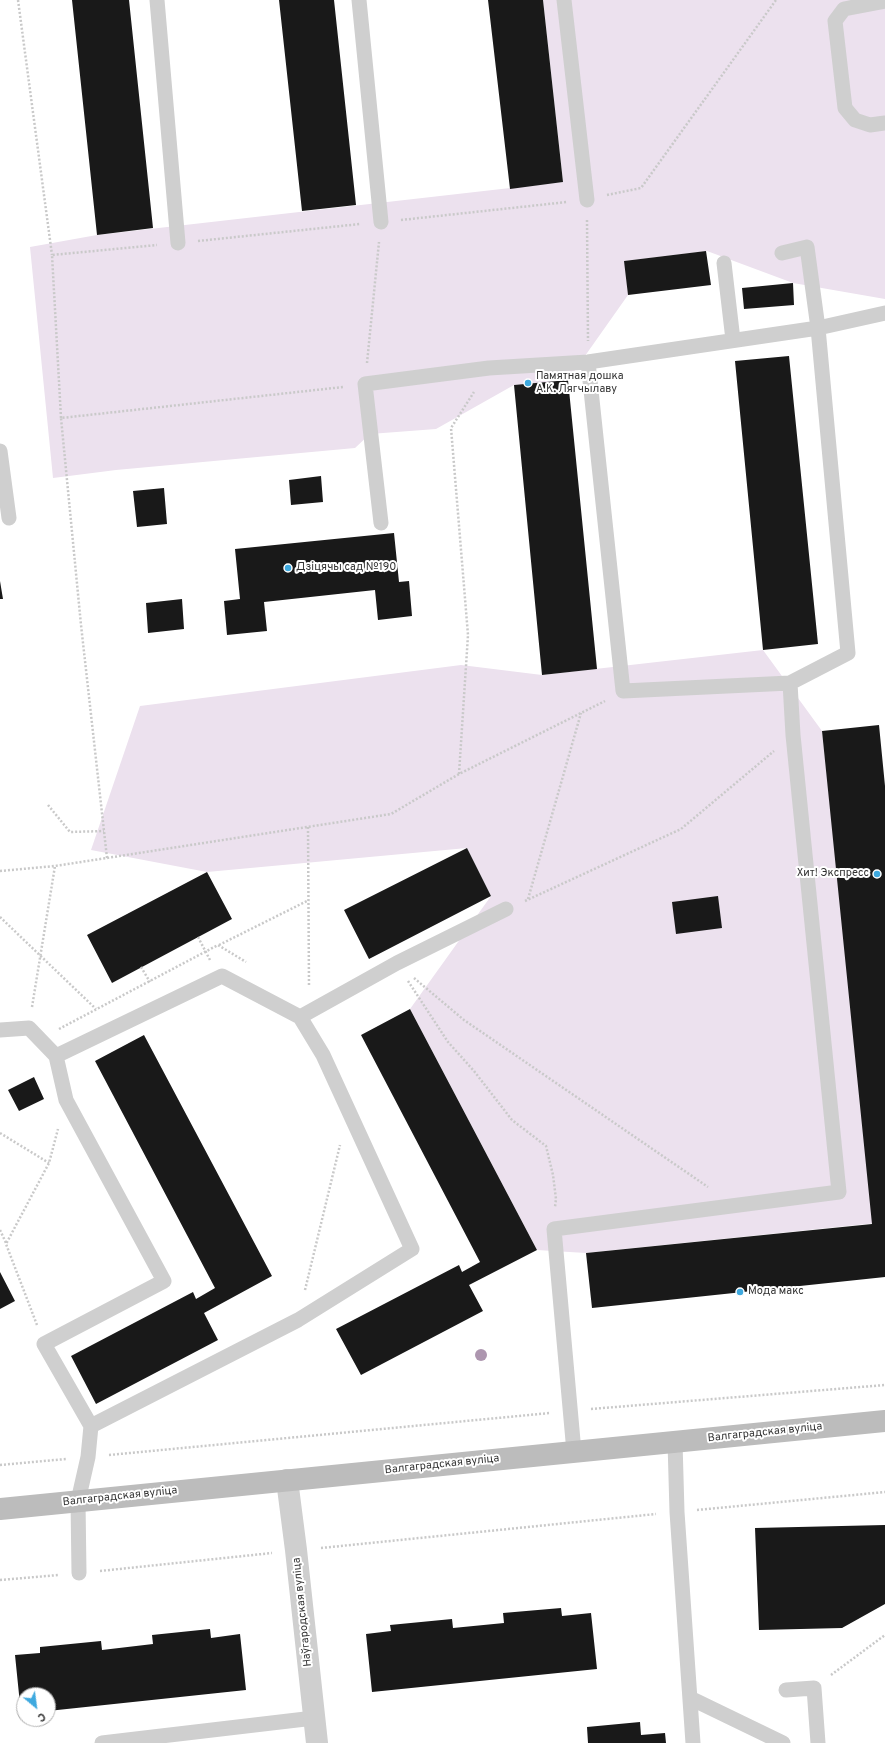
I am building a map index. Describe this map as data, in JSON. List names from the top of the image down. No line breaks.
{"streets":{"main road":["Валгаградская вуліца"],"street":["Наўгародская вуліца"]},"crossings":[["Валгаградская вуліца","Наўгародская вуліца"]],"places":["Памятная дошка А.К. Лягчылаву","Дзіцячы сад №190","Хит! Экспресс","Мода макс"],"north":"bottom right"}
